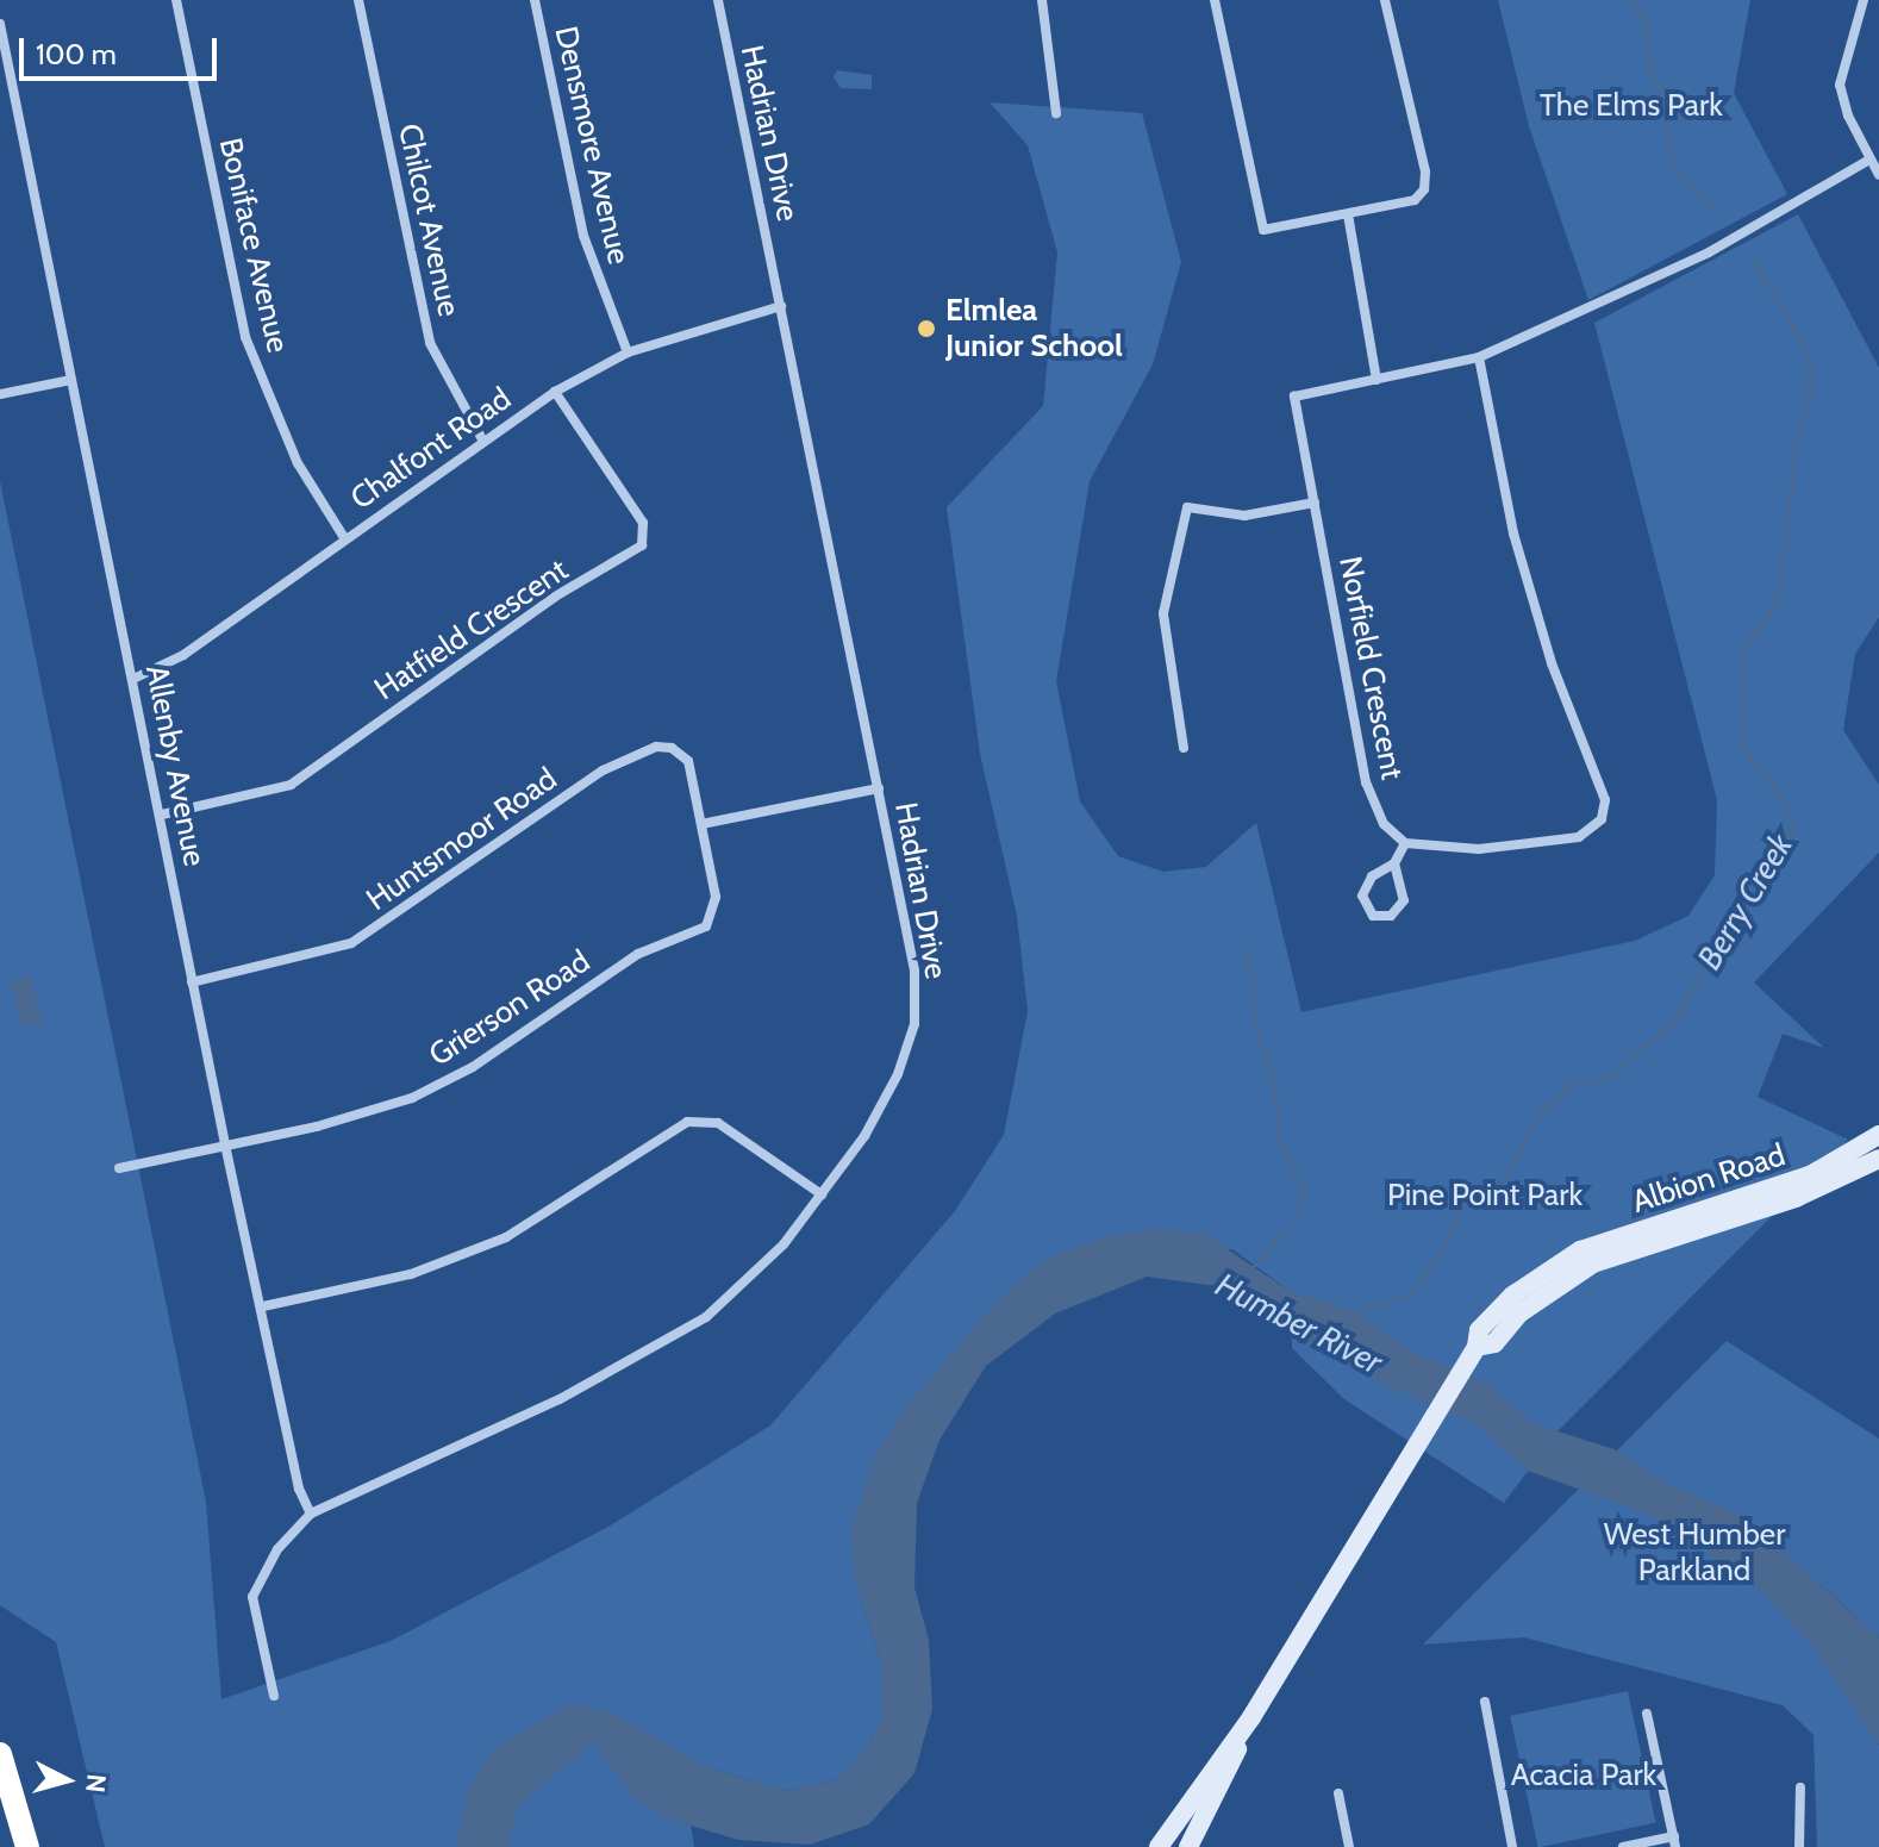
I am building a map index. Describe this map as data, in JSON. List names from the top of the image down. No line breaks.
{"streets":{"main road":["Albion Road"],"street":["Hadrian Drive","Densmore Avenue","Chilcot Avenue","Boniface Avenue","Chalfont Road","Hatfield Crescent","Norfield Crescent","Allenby Avenue","Huntsmoor Road","Grierson Road"]},"crossings":[["Hadrian Drive","Chalfont Road"],["Hadrian Drive","Allenby Avenue"],["Densmore Avenue","Chalfont Road"],["Chilcot Avenue","Chalfont Road"],["Boniface Avenue","Chalfont Road"],["Chalfont Road","Hatfield Crescent"],["Chalfont Road","Allenby Avenue"],["Hatfield Crescent","Allenby Avenue"],["Allenby Avenue","Huntsmoor Road"],["Allenby Avenue","Grierson Road"],["Huntsmoor Road","Grierson Road"]],"water":["Berry Creek","Humber River"],"parks":["The Elms Park","Pine Point Park","West Humber Parkland","Acacia Park"],"places":["Elmlea Junior School"],"scale_bar":"100 m","north":"right"}
